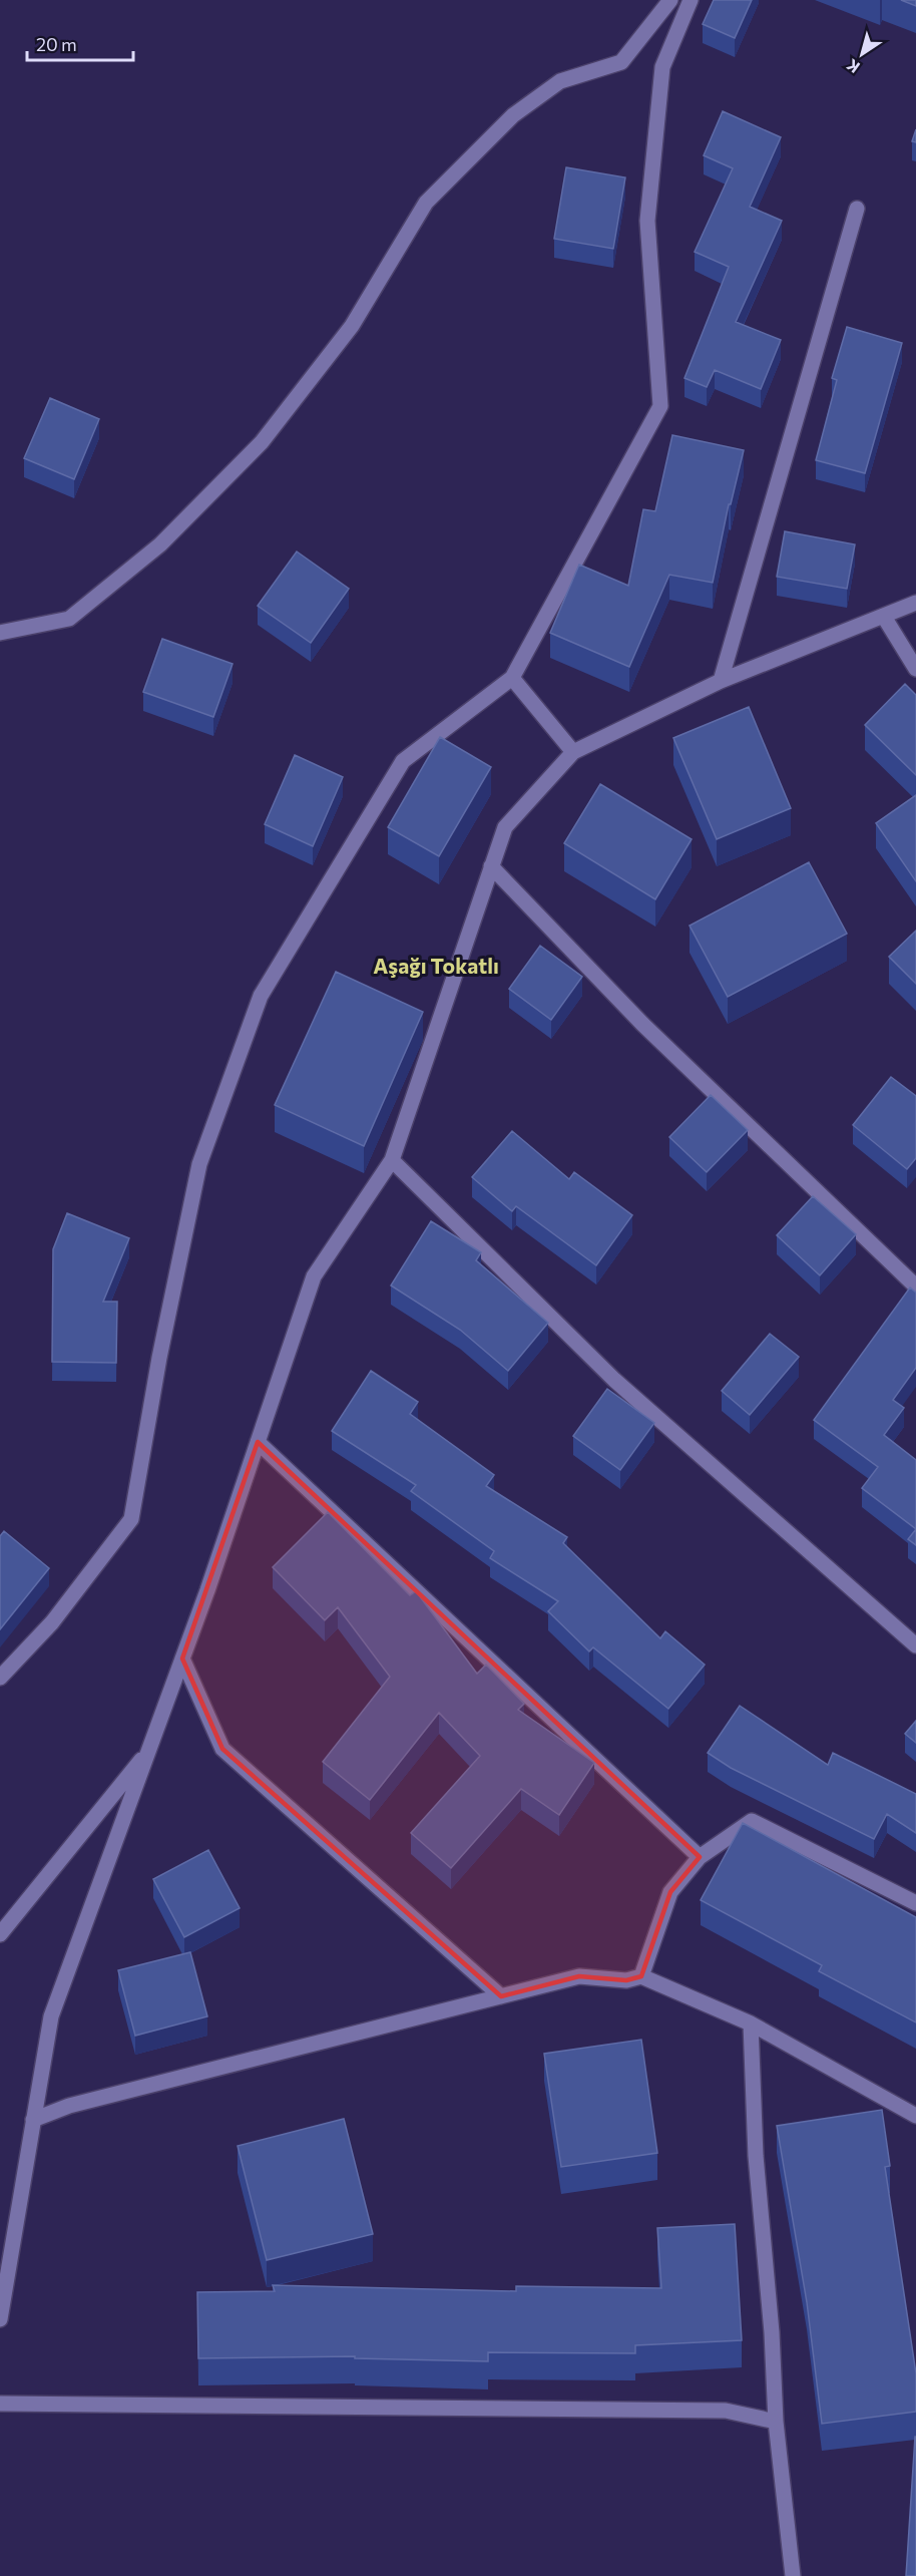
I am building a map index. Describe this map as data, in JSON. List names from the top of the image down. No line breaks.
{"districts":["Aşağı Tokatlı"],"scale_bar":"20 m","north":"bottom left"}
